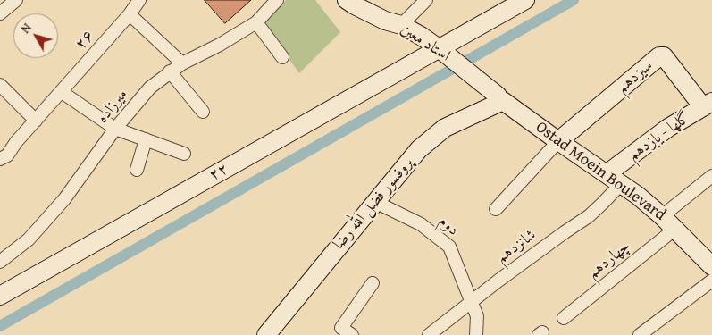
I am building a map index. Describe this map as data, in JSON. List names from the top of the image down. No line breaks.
{"streets":{"main road":["استاد معین","سیزدهم","گلها - یازدهم","Ostad Moein Boulevard","۲۲","پروفسور فضل الله رضا"],"street":["۲۶","میرزاده","دوم","شانزدهم","چهاردهم"]},"crossings":[["استاد معین","Ostad Moein Boulevard"],["استاد معین","۲۲"],["استاد معین","پروفسور فضل الله رضا"],["سیزدهم","گلها - یازدهم"],["سیزدهم","Ostad Moein Boulevard"],["گلها - یازدهم","Ostad Moein Boulevard"],["گلها - یازدهم","شانزدهم"],["Ostad Moein Boulevard","پروفسور فضل الله رضا"],["Ostad Moein Boulevard","شانزدهم"],["Ostad Moein Boulevard","چهاردهم"],["پروفسور فضل الله رضا","دوم"],["دوم","شانزدهم"]],"north":"top left"}
